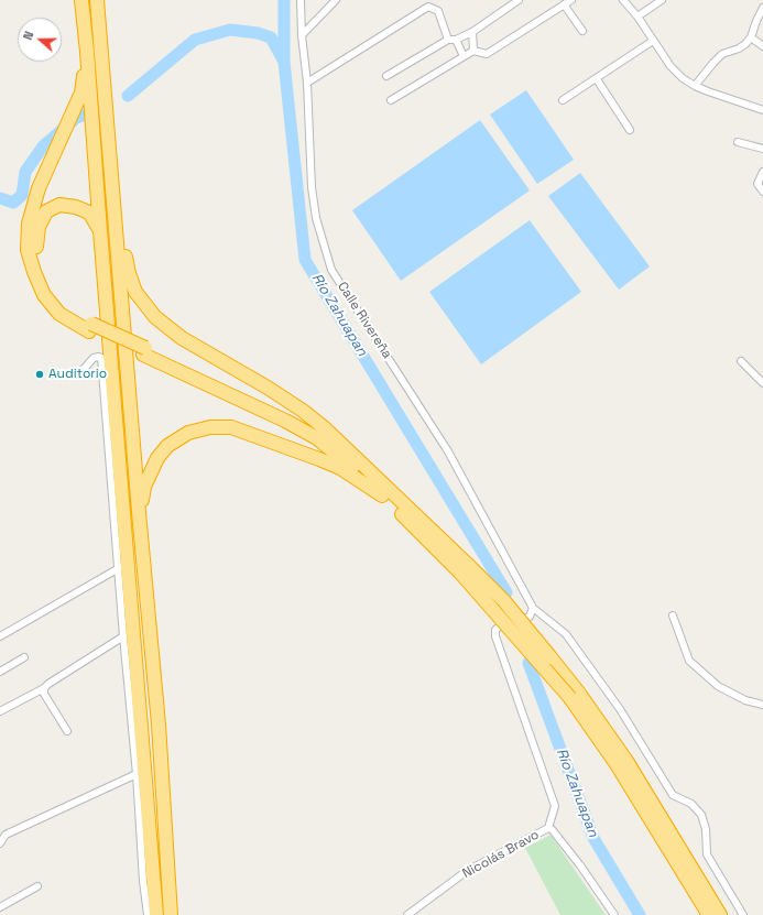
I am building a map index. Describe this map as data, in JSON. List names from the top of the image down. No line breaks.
{"streets":{"street":["Calle Rivereña","Nicolás Bravo"]},"water":["Río Zahuapan"],"places":["Auditorio"],"north":"left"}
